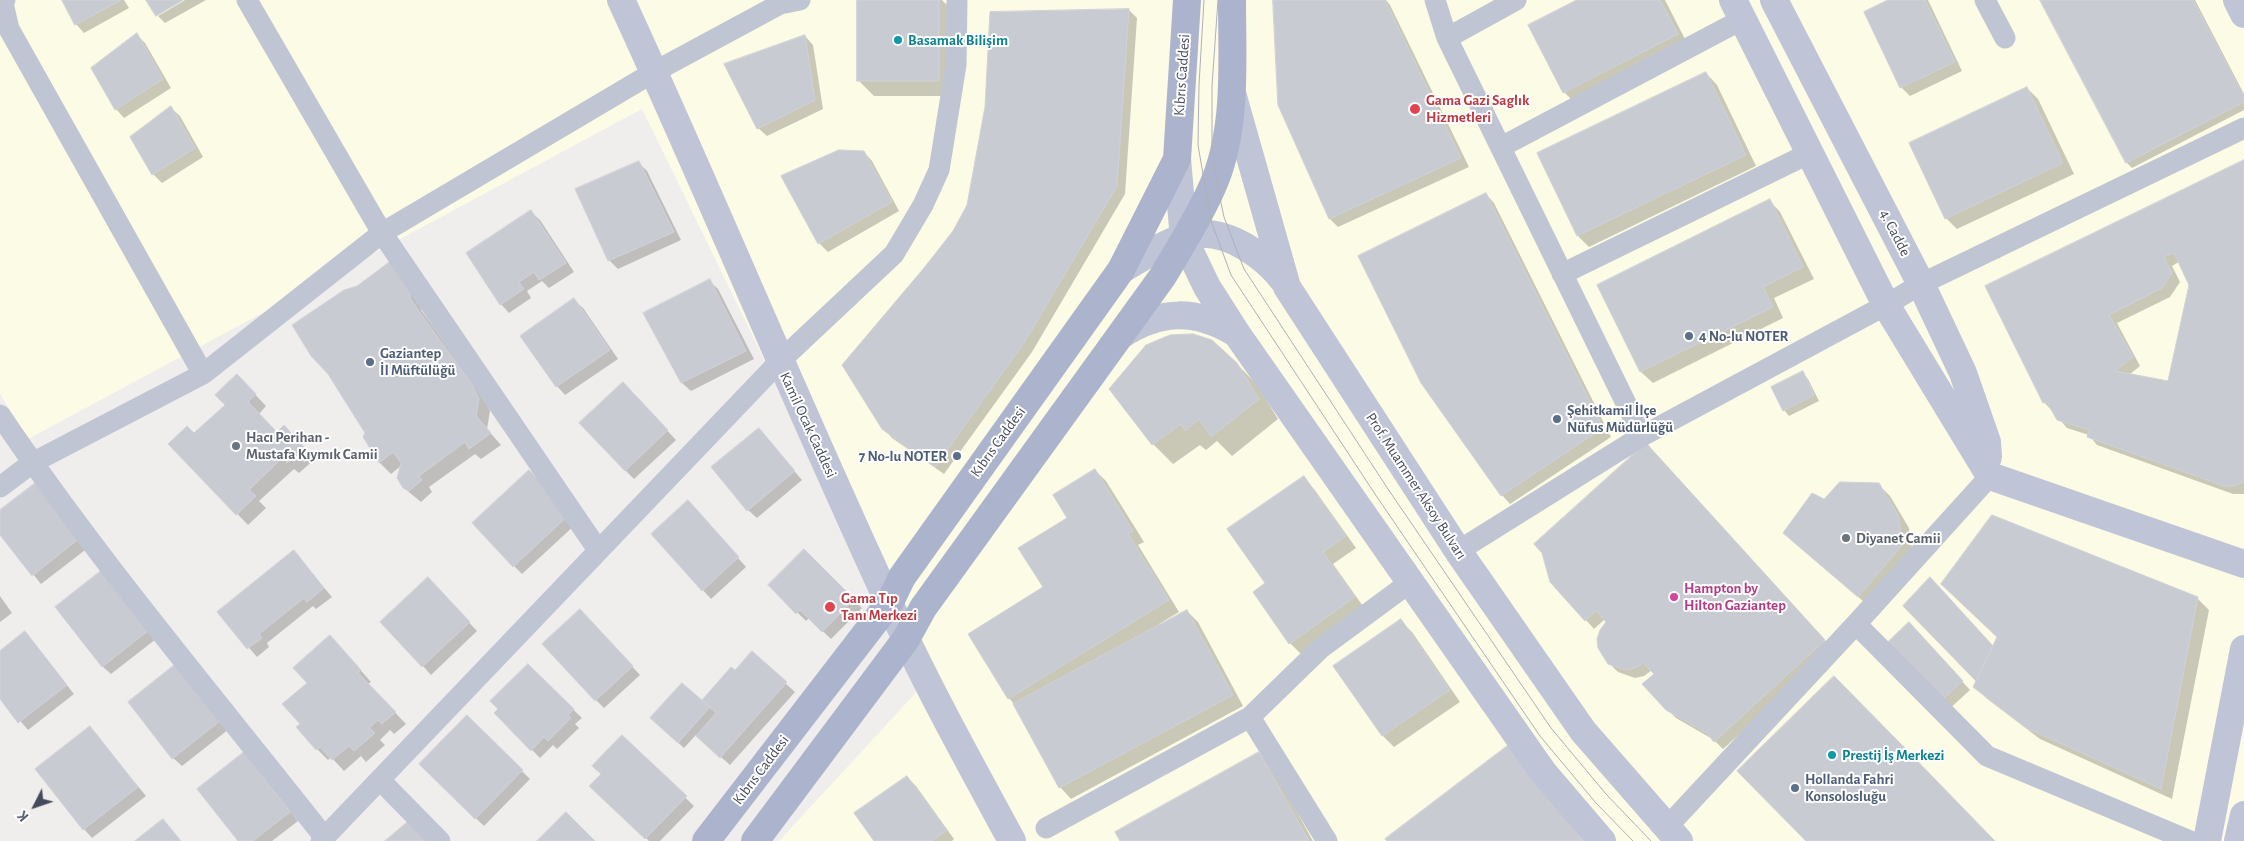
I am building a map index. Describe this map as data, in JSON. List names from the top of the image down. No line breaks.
{"streets":{"main road":["Kıbrıs Caddesi"],"street":["4. Cadde","Kamil Ocak Caddesi","Prof. Muammer Aksoy Bulvarı"]},"crossings":[["Kıbrıs Caddesi","Kamil Ocak Caddesi"]],"places":["Basamak Bilişim","Gama Gazi Saglık Hizmetleri","4 No-lu NOTER","Gaziantep İl Müftülüğü","Şehitkamil İlçe Nüfus Müdürlüğü","Hacı Perihan - Mustafa Kıymık Camii","7 No-lu NOTER","Diyanet Camii","Hampton by Hilton Gaziantep","Gama Tıp Tanı Merkezi","Prestij İş Merkezi","Hollanda Fahri Konsolosluğu"],"north":"bottom left"}
